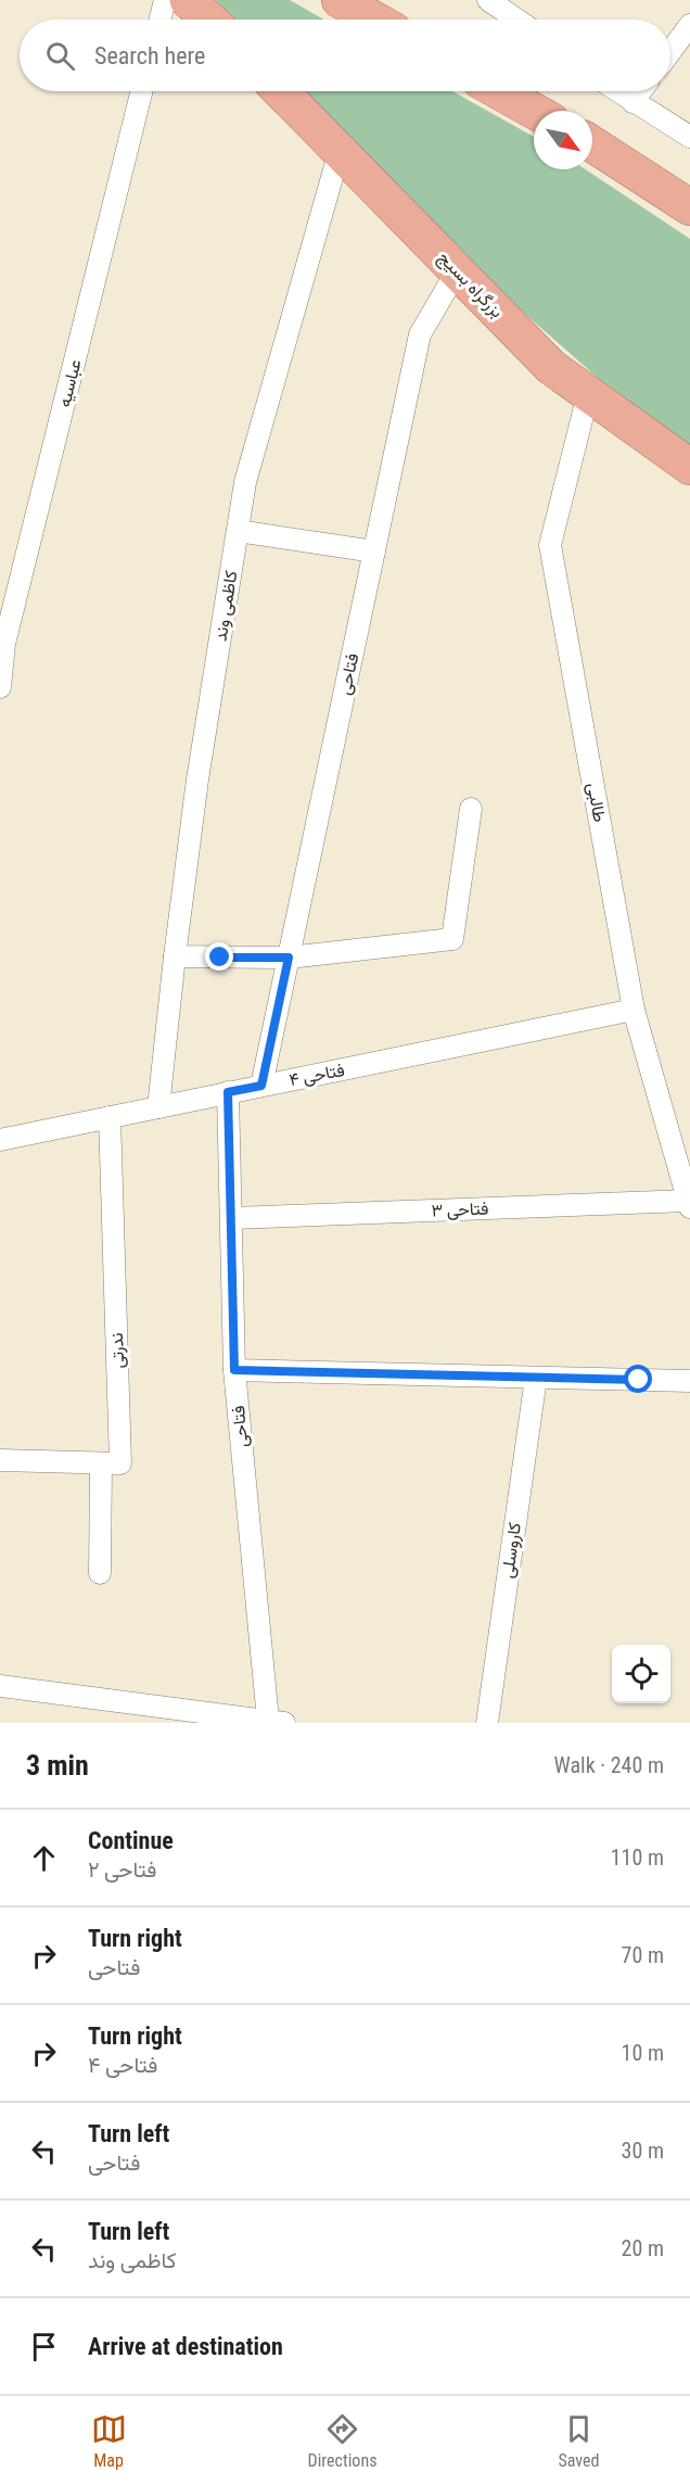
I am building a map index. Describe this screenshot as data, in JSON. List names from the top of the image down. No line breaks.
{"streets":{"highway":["بزرگراه بسیج"],"street":["عباسیه","کاظمی وند","فتاحی","طالبی","فتاحی ۴","فتاحی ۳","ندرتی","کاروسلی"]},"crossings":[["بزرگراه بسیج","کاظمی وند"],["بزرگراه بسیج","فتاحی"],["بزرگراه بسیج","طالبی"],["کاظمی وند","فتاحی ۴"],["فتاحی","فتاحی ۴"],["فتاحی","فتاحی ۳"],["طالبی","فتاحی ۴"],["طالبی","فتاحی ۳"],["فتاحی ۴","ندرتی"]],"north":"bottom right","page":{"search":"Search here","heading":["3 min","Walk · 240 m"],"list":[["Continue","فتاحی ۲","110 m"],["Turn right","فتاحی","70 m"],["Turn right","فتاحی ۴","10 m"],["Turn left","فتاحی","30 m"],["Turn left","کاظمی وند","20 m"],"Arrive at destination"],"nav":["Map","Directions","Saved"]}}
